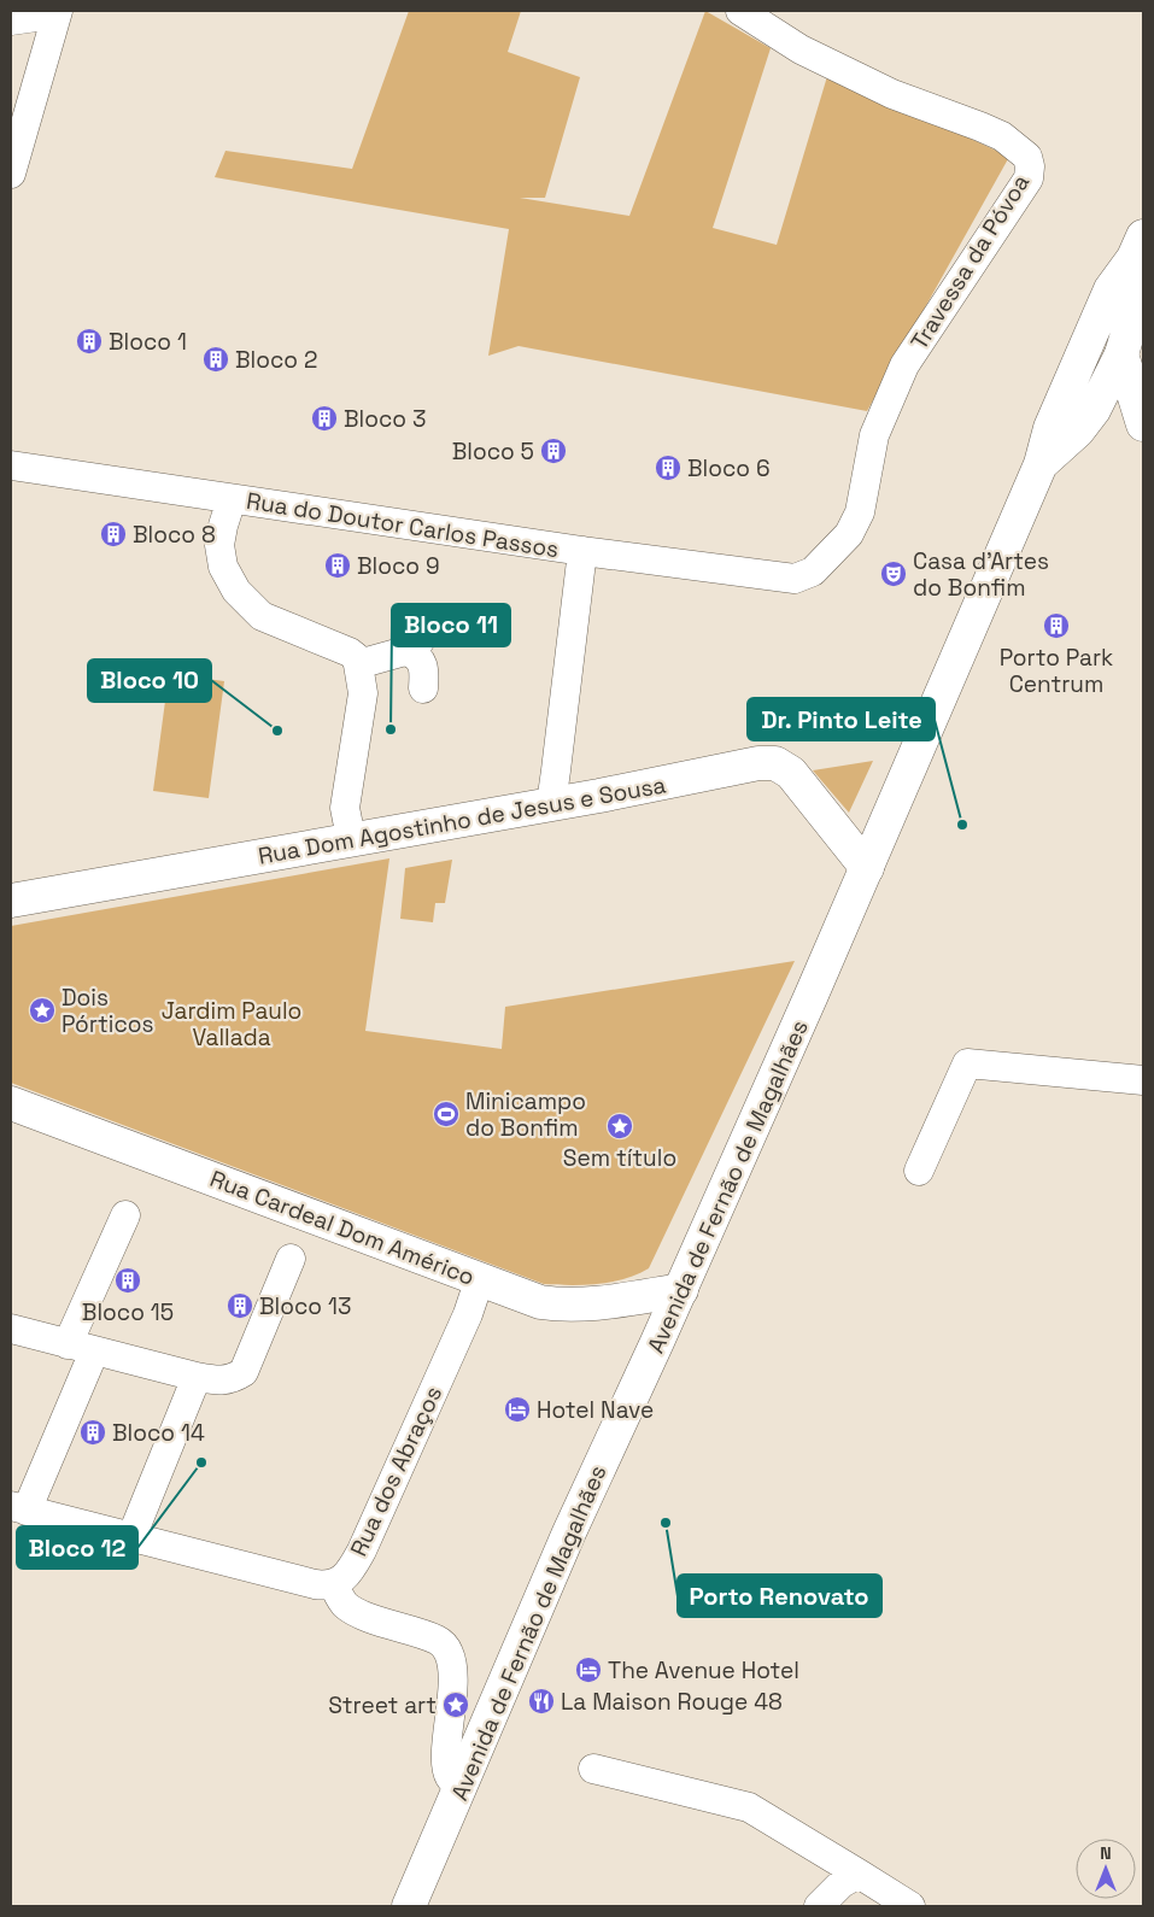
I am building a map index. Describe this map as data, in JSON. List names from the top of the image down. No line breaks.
{"streets":{"main road":["Rua Dom Agostinho de Jesus e Sousa","Avenida de Fernão de Magalhães","Rua Cardeal Dom Américo"],"street":["Travessa da Póvoa","Rua do Doutor Carlos Passos","Rua dos Abraços"]},"crossings":[["Travessa da Póvoa","Rua do Doutor Carlos Passos"],["Rua Dom Agostinho de Jesus e Sousa","Avenida de Fernão de Magalhães"],["Avenida de Fernão de Magalhães","Rua Cardeal Dom Américo"],["Rua Cardeal Dom Américo","Rua dos Abraços"]],"parks":["Jardim Paulo Vallada"],"places":{"building":["Bloco 1","Bloco 2","Bloco 3","Bloco 5","Bloco 6","Bloco 8","Bloco 9","Porto Park Centrum","Bloco 15","Bloco 13","Bloco 14"],"theatre":["Casa d'Artes do Bonfim"],"other":["Bloco 11","Bloco 10","Dr. Pinto Leite","Bloco 12","Porto Renovato"],"place":["Dois Pórticos","Sem título","Street art"],"sports":["Minicampo do Bonfim"],"hotel":["Hotel Nave","The Avenue Hotel"],"restaurant":["La Maison Rouge 48"]},"north":"top"}
